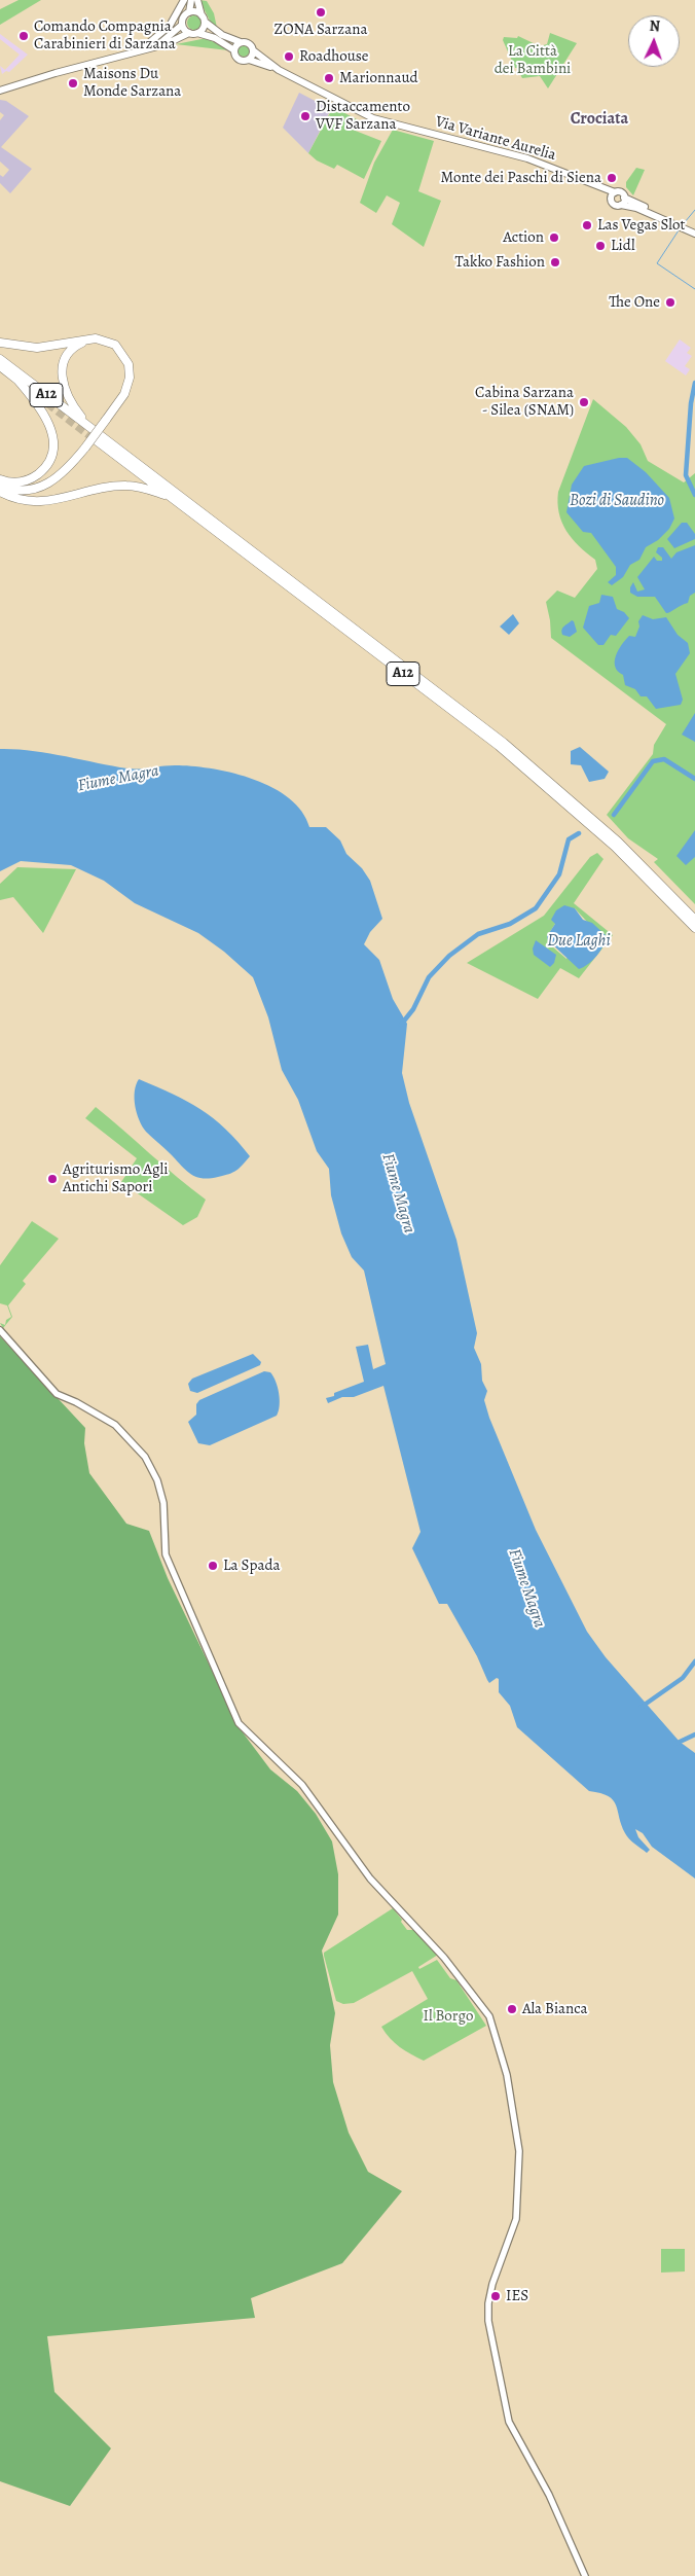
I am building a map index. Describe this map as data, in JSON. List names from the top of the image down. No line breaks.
{"streets":{"highway":["A12"],"main road":["Via Variante Aurelia"]},"districts":["Crociata"],"water":["Bozi di Saudino","Fiume Magra","Due Laghi"],"parks":["La Città dei Bambini","Il Borgo"],"places":["ZONA Sarzana","Comando Compagnia Carabinieri di Sarzana","Roadhouse","Marionnaud","Maisons Du Monde Sarzana","Distaccamento VVF Sarzana","Monte dei Paschi di Siena","Las Vegas Slot","Action","Lidl","Takko Fashion","The One","Cabina Sarzana - Silea (SNAM)","Agriturismo Agli Antichi Sapori","La Spada","Ala Bianca","IES"],"north":"top"}
